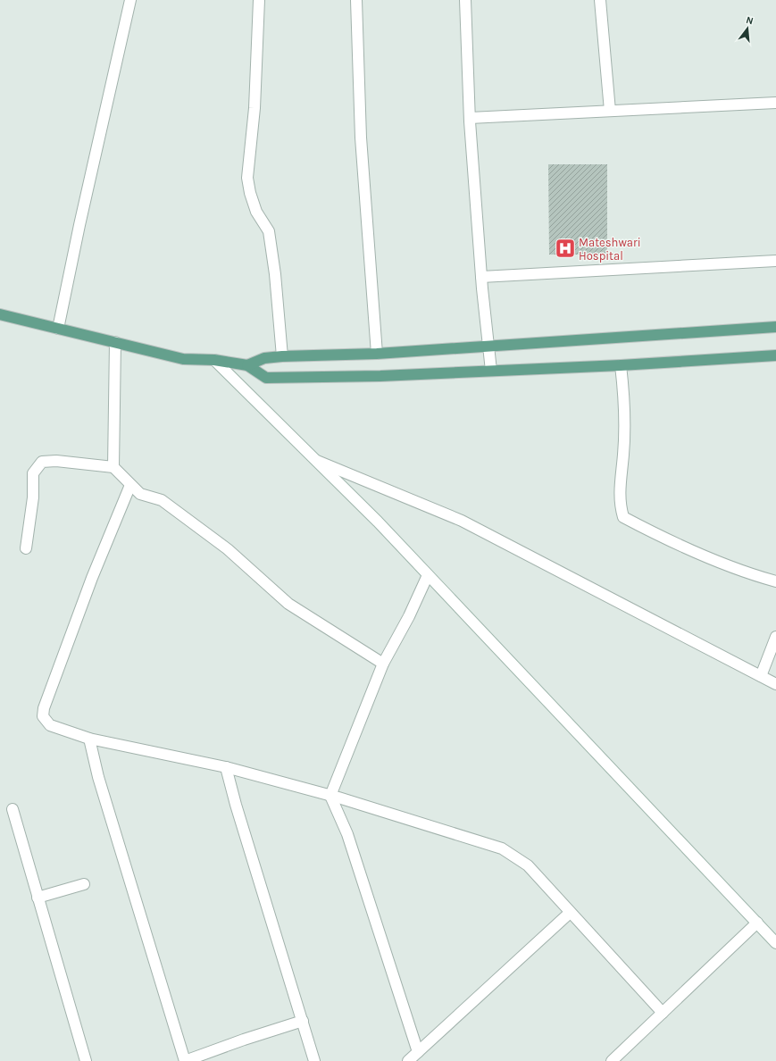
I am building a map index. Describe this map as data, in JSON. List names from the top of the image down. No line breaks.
{"places":{"hospital":["Mateshwari Hospital"]},"north":"top"}
